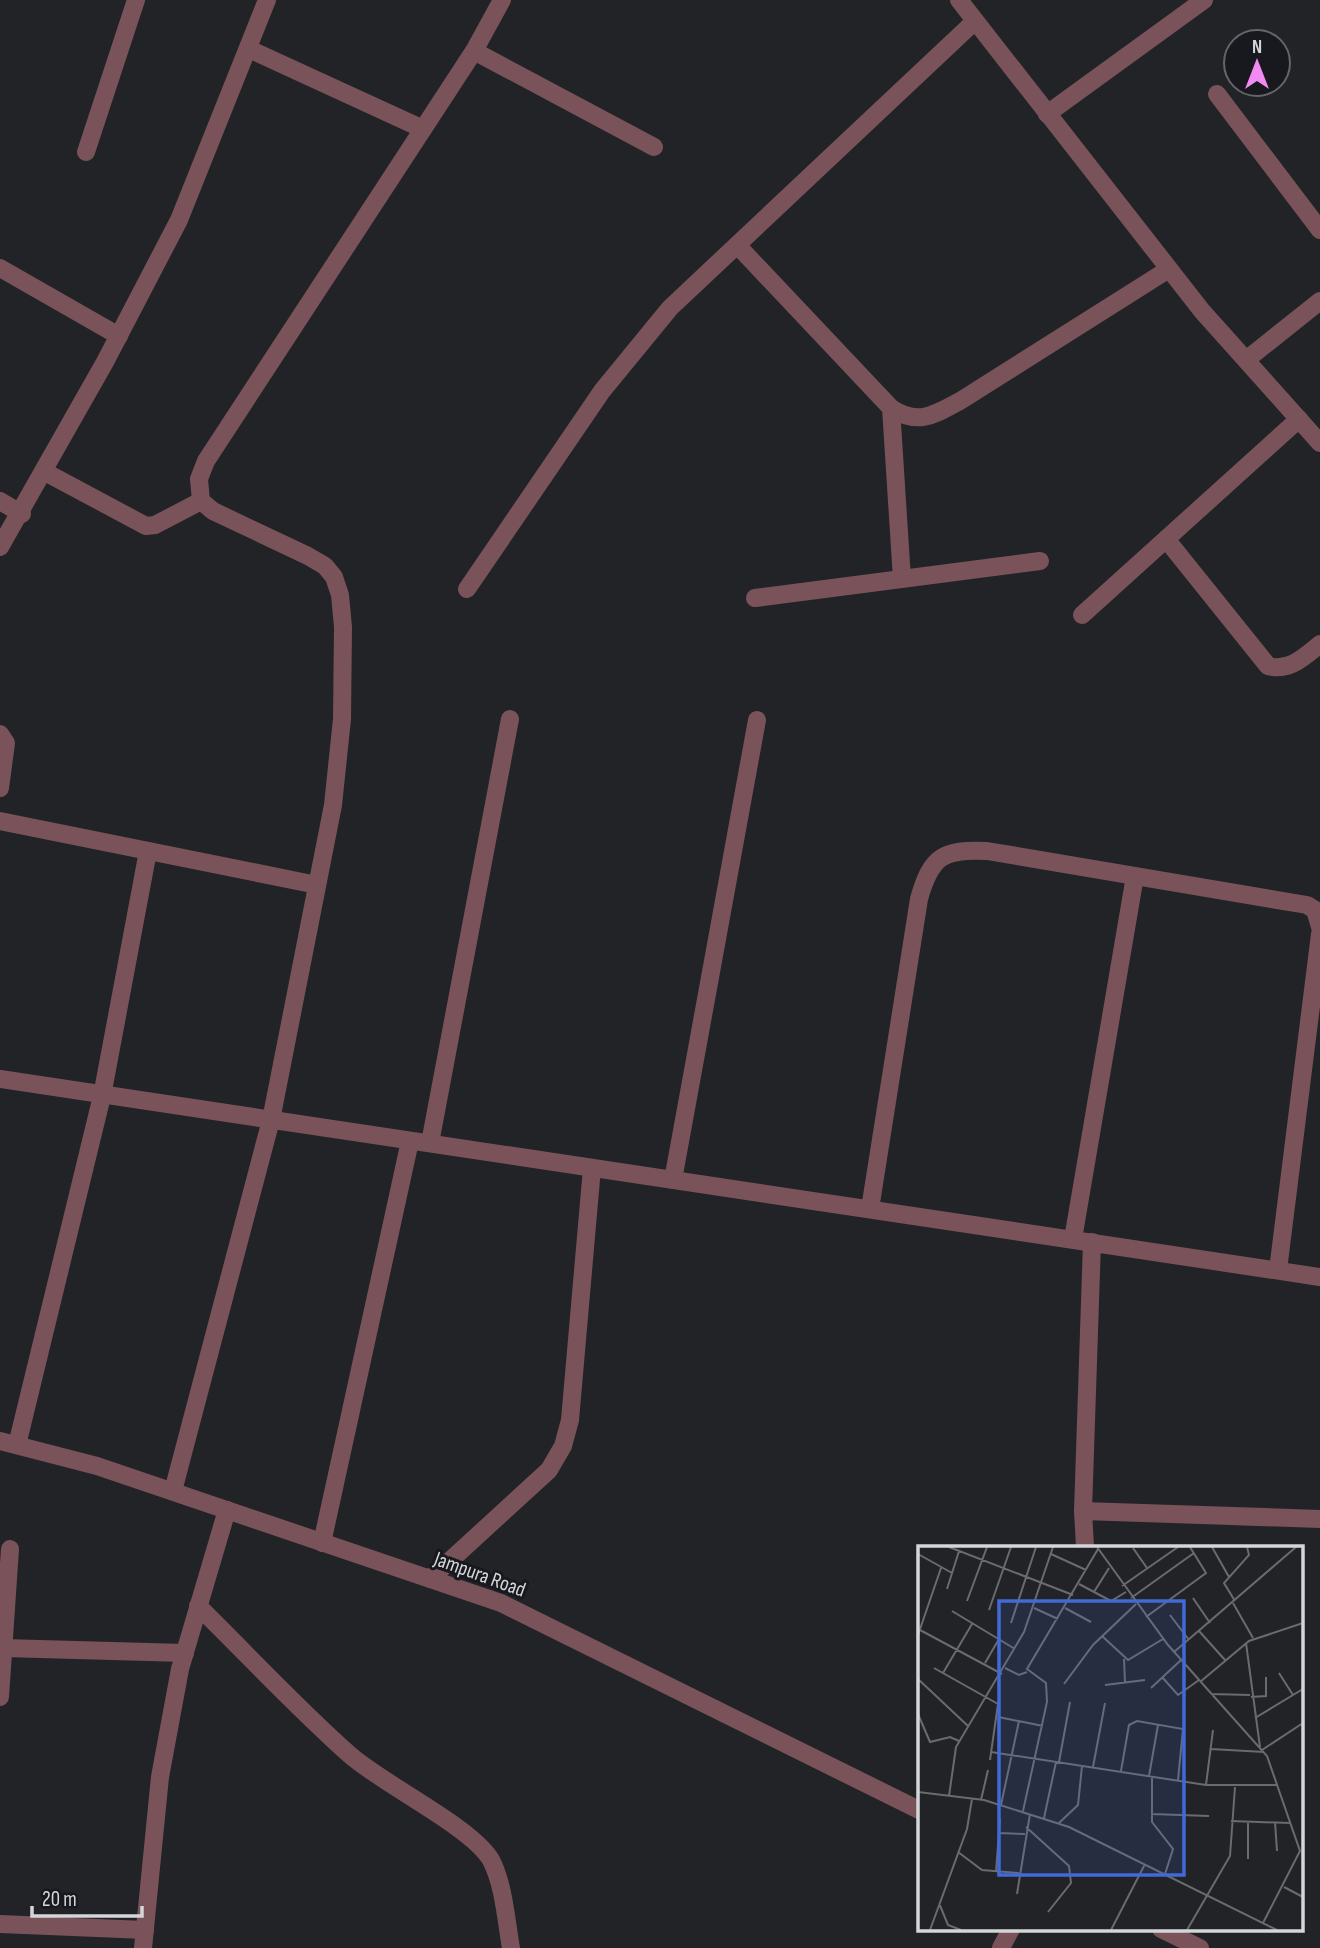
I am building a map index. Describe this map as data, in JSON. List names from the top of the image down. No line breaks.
{"streets":{"street":["Jampura Road"]},"scale_bar":"20 m","north":"top"}
